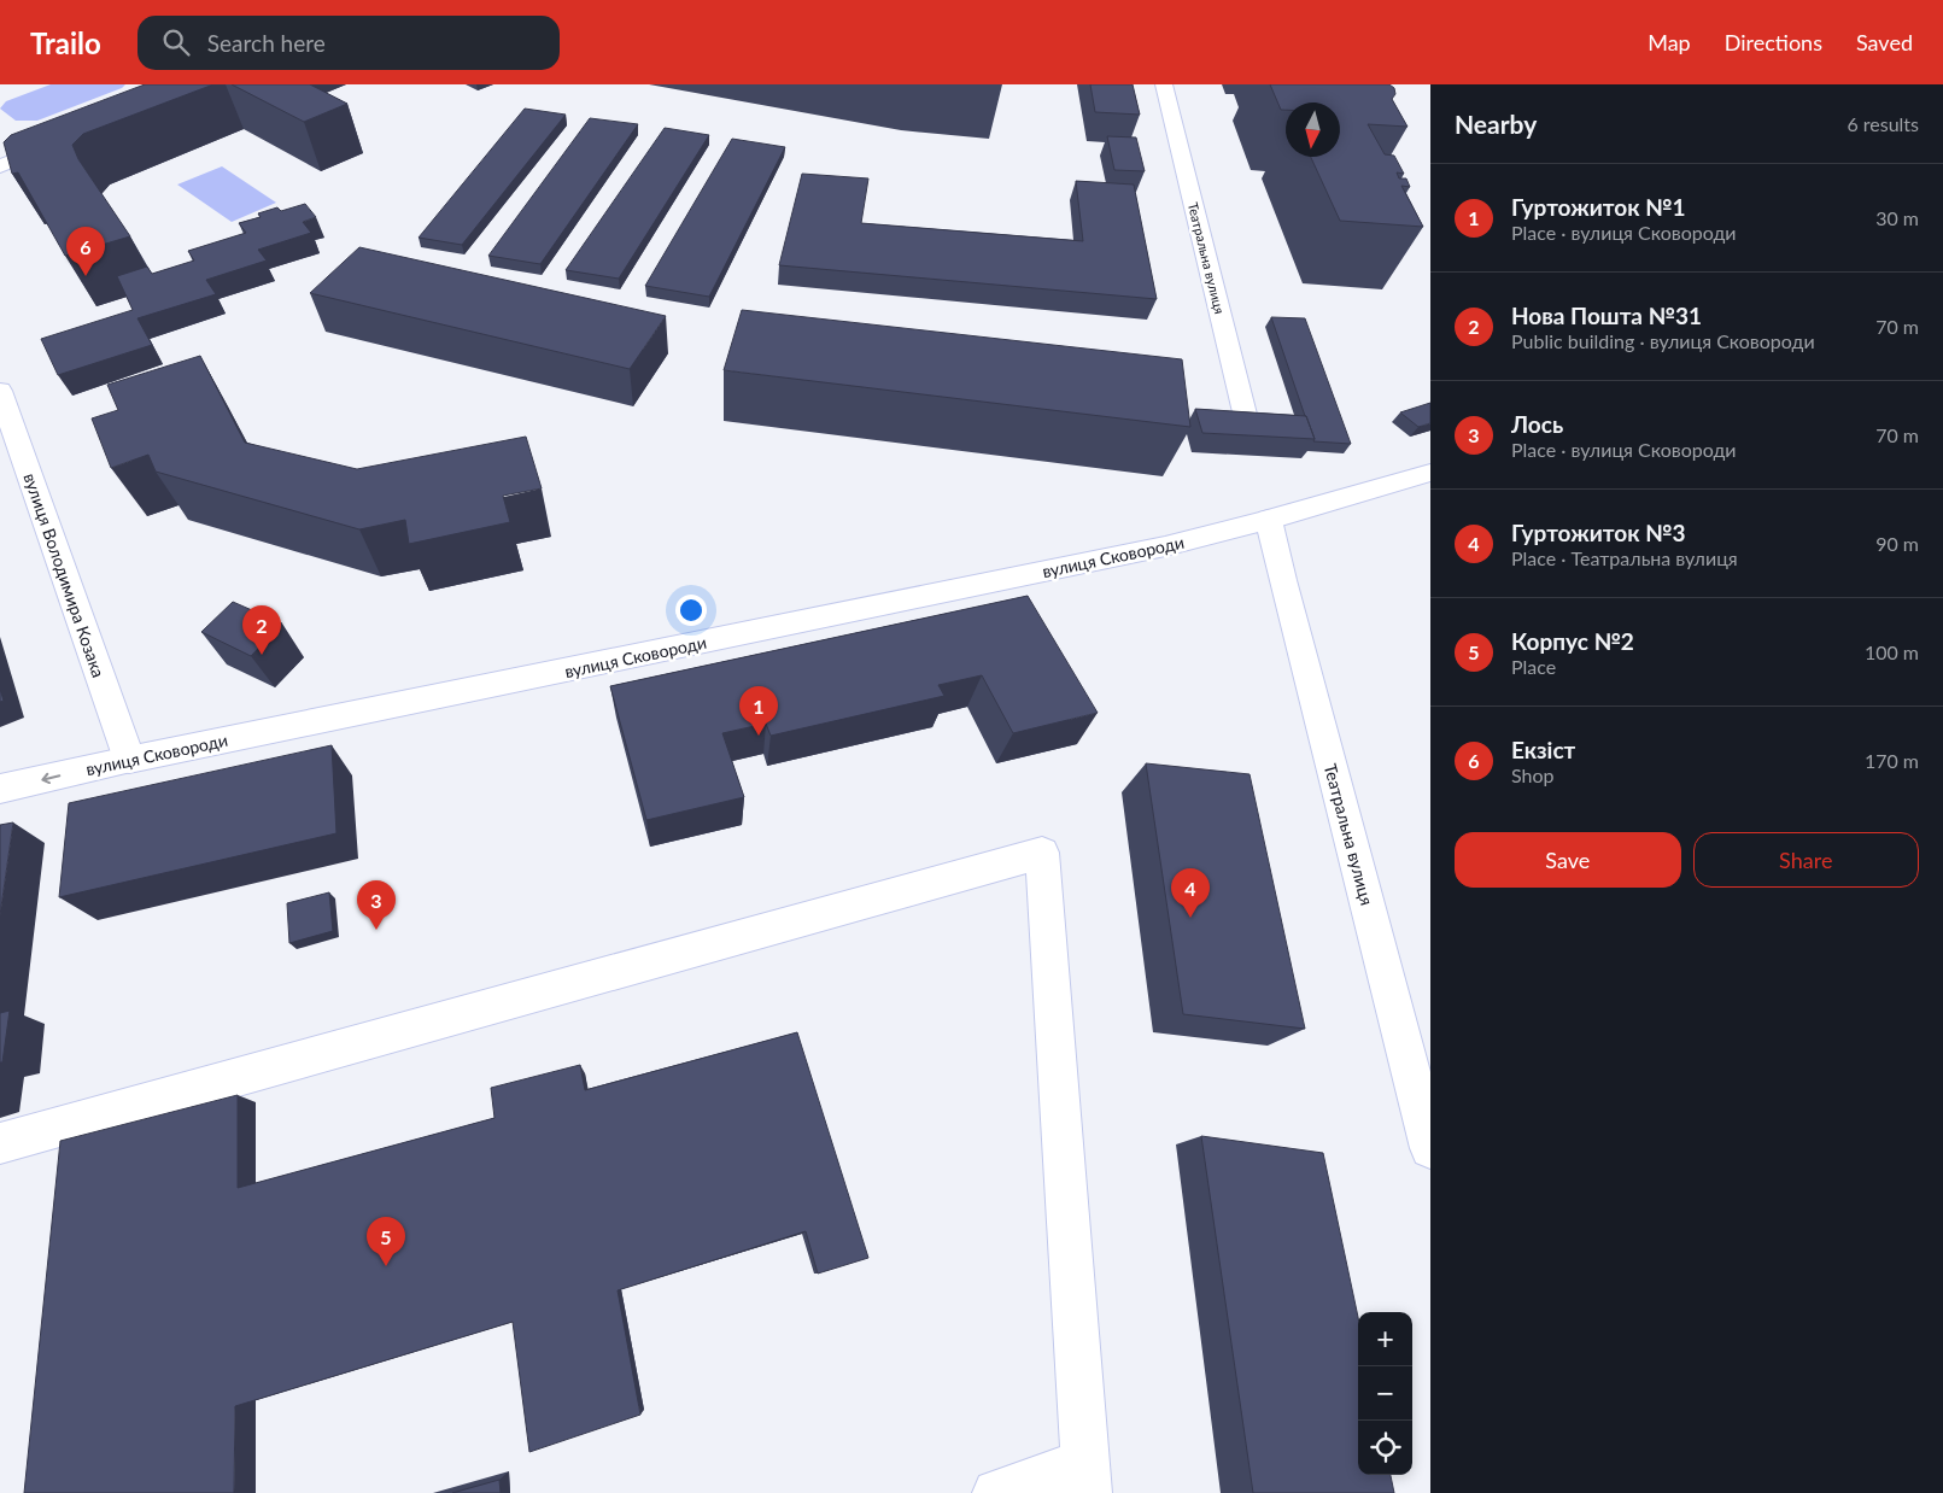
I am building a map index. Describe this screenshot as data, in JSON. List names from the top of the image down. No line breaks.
{"streets":{"main road":["Театральна вулиця","вулиця Сковороди","вулиця Володимира Козака"]},"crossings":[["Театральна вулиця","вулиця Сковороди"],["вулиця Сковороди","вулиця Володимира Козака"]],"north":"bottom","page":{"header":"Trailo","search":"Search here","nav":["Map","Directions","Saved"],"heading":["Nearby","6 results"],"list":[{"mark":"1","name":"Гуртожиток №1","note":"Place · вулиця Сковороди","value":"30 m"},{"mark":"2","name":"Нова Пошта №31","note":"Public building · вулиця Сковороди","value":"70 m"},{"mark":"3","name":"Лось","note":"Place · вулиця Сковороди","value":"70 m"},{"mark":"4","name":"Гуртожиток №3","note":"Place · Театральна вулиця","value":"90 m"},{"mark":"5","name":"Корпус №2","note":"Place","value":"100 m"},{"mark":"6","name":"Екзіст","note":"Shop","value":"170 m"}],"pins":["6","2","1","4","3","5"],"buttons":["Save","Share"],"map_buttons":["+","−"]}}
